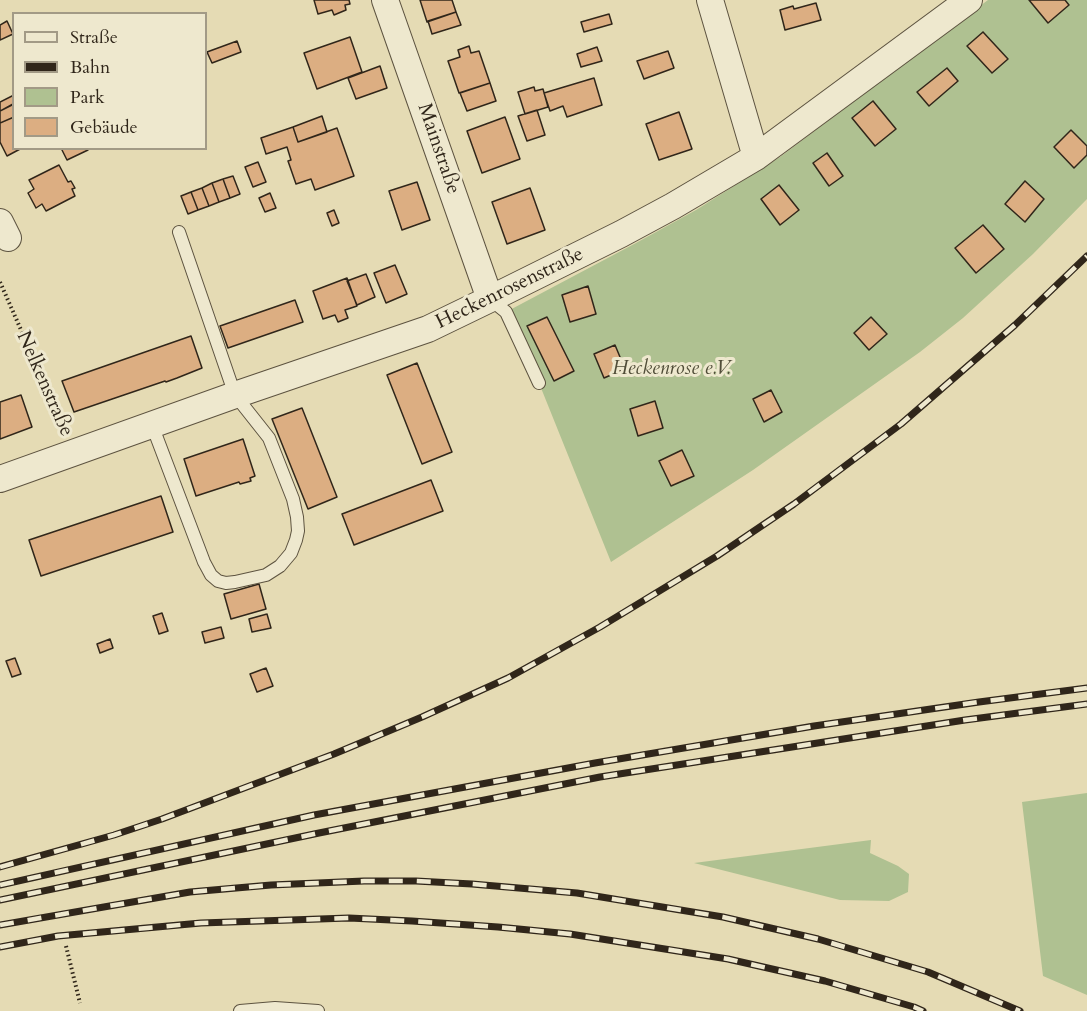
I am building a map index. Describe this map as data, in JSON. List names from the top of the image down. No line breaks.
{"streets":{"street":["Mainstraße","Heckenrosenstraße"],"path":["Nelkenstraße"]},"crossings":[["Mainstraße","Heckenrosenstraße"],["Heckenrosenstraße","Nelkenstraße"]],"parks":["Heckenrose e.V."],"legend":["Straße","Bahn","Park","Gebäude"]}
